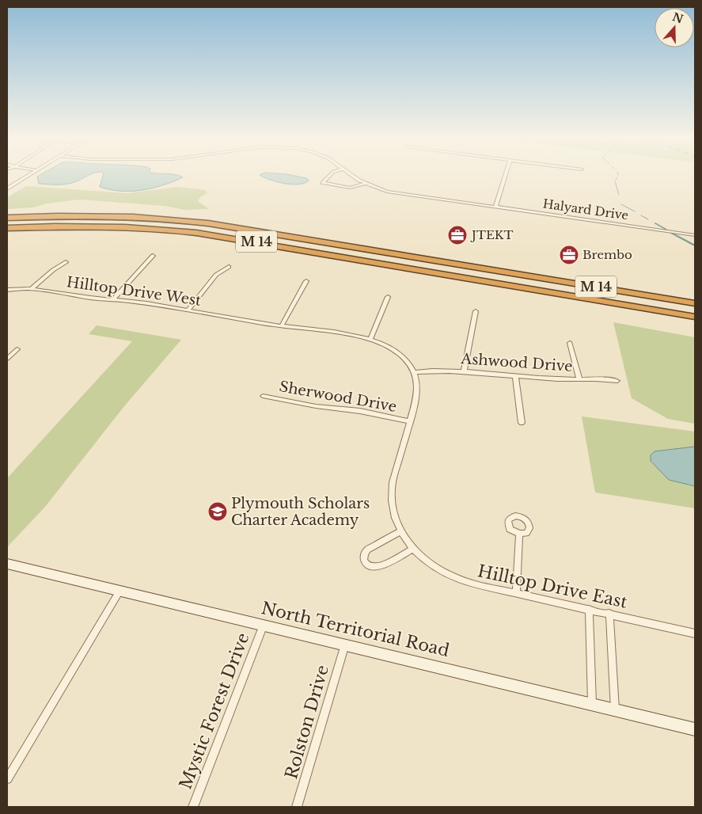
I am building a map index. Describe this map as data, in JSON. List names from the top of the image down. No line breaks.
{"streets":{"highway":["M 14"],"main road":["North Territorial Road"],"street":["Halyard Drive","Hilltop Drive West","Ashwood Drive","Sherwood Drive","Hilltop Drive East","Mystic Forest Drive","Rolston Drive"]},"crossings":[["Hilltop Drive West","Hilltop Drive East"],["Ashwood Drive","Hilltop Drive East"],["Sherwood Drive","Hilltop Drive East"],["North Territorial Road","Mystic Forest Drive"],["North Territorial Road","Rolston Drive"]],"places":{"office":["JTEKT","Brembo"],"school or university":["Plymouth Scholars Charter Academy"]},"north":"top"}
